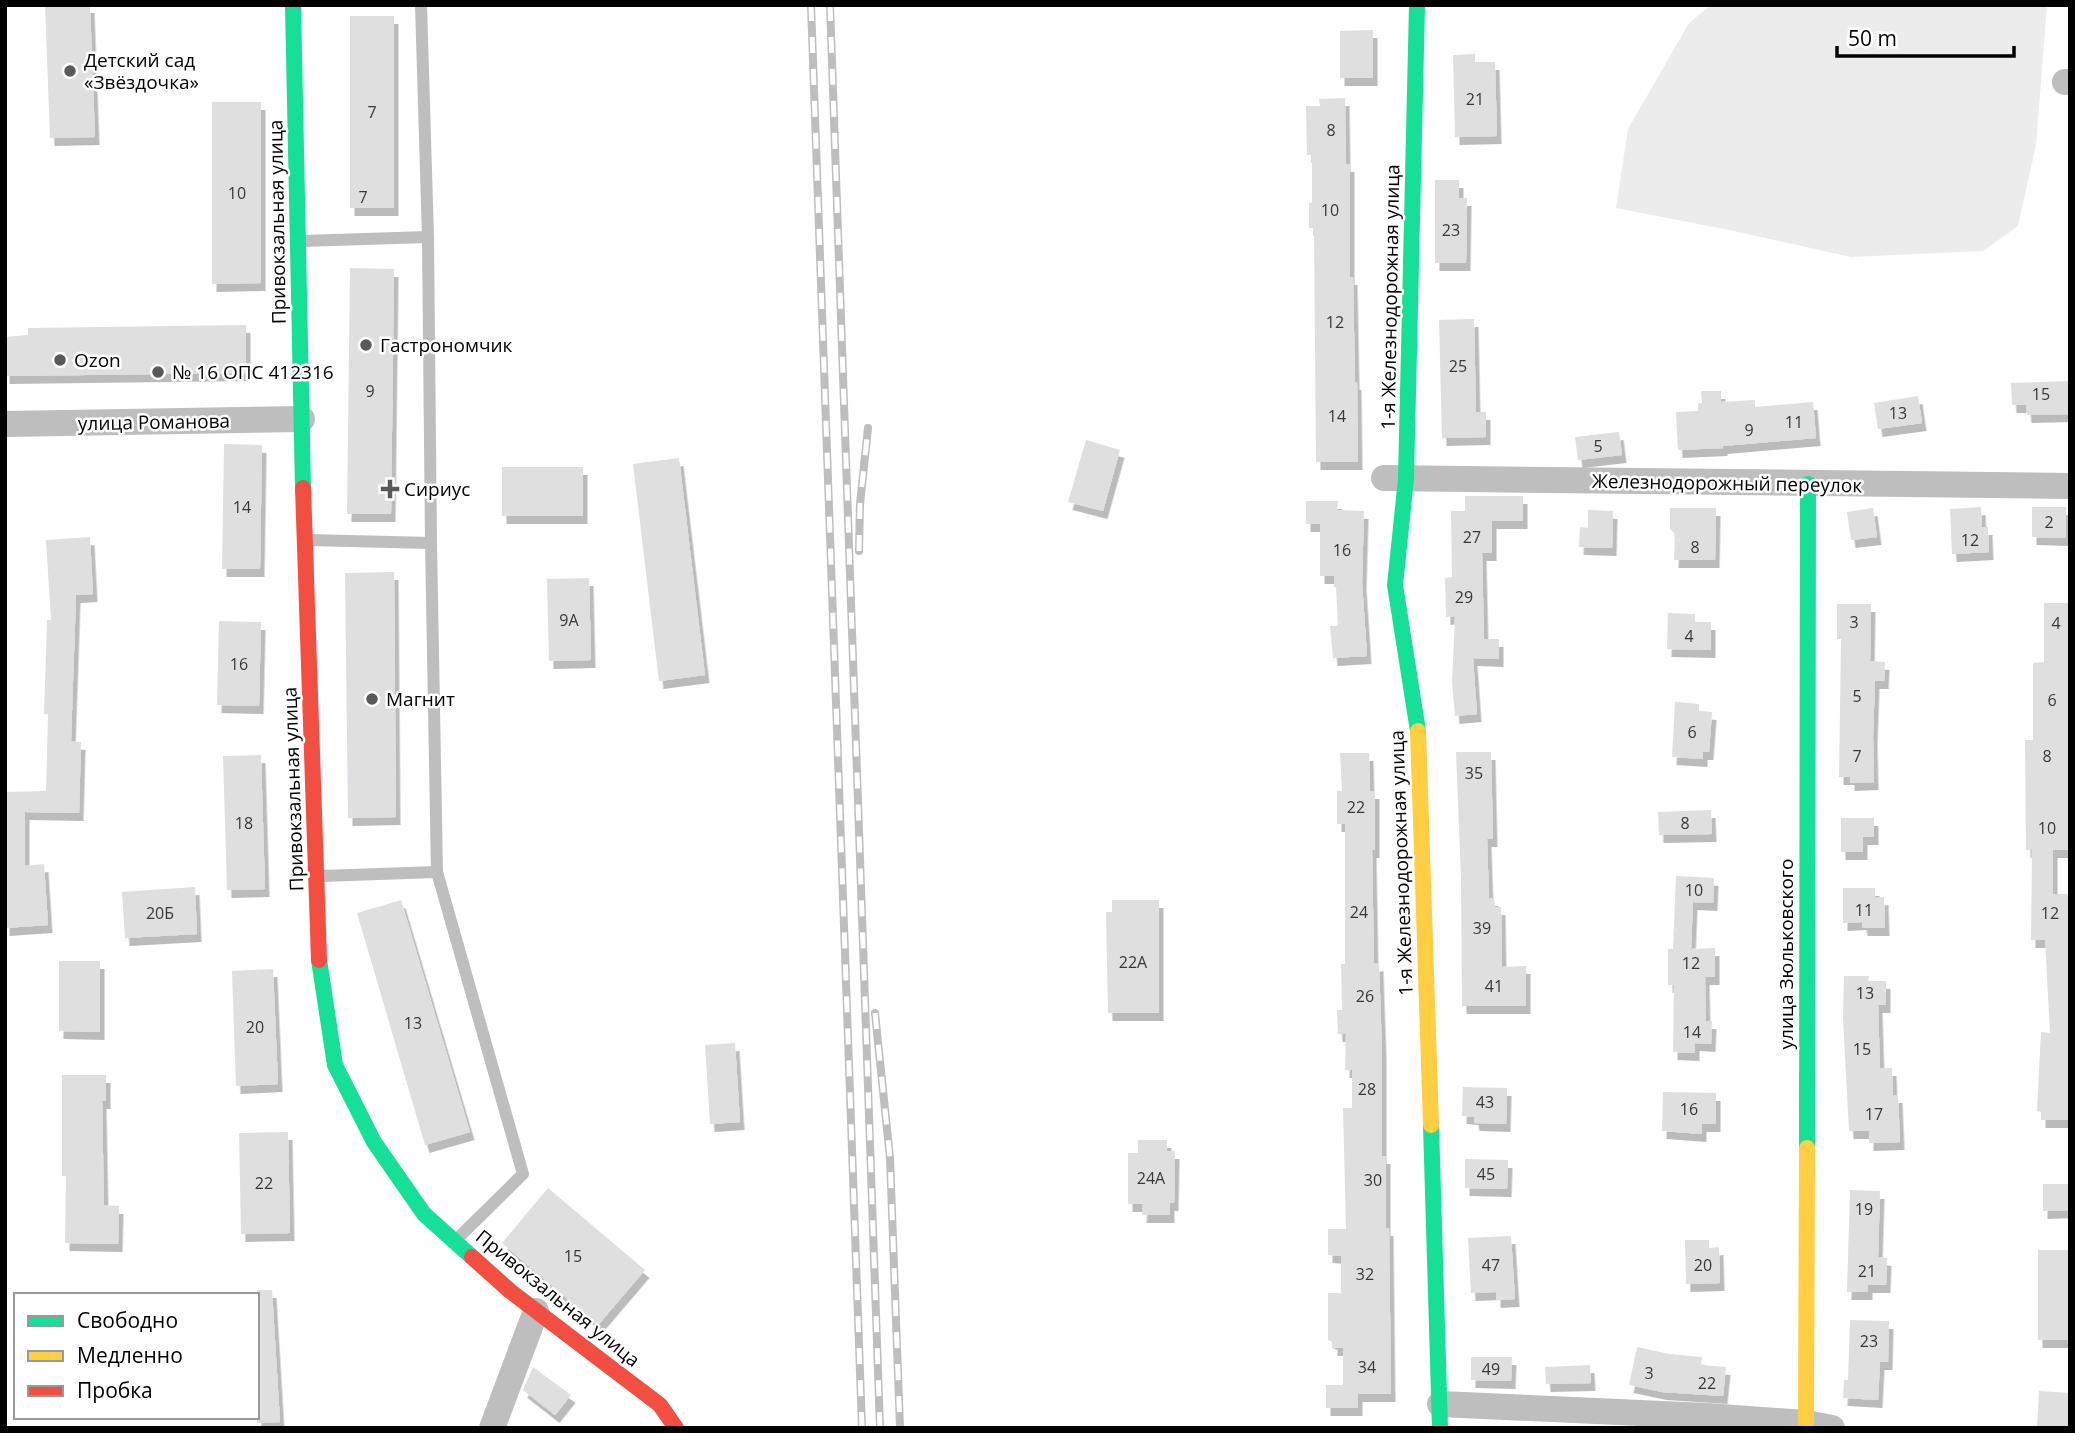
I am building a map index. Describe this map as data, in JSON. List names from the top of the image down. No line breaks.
{"streets":{"street":["Привокзальная улица","1-я Железнодорожная улица","улица Романова","Железнодорожный переулок","улица Зюльковского"]},"crossings":[["Привокзальная улица","улица Романова"],["1-я Железнодорожная улица","Железнодорожный переулок"],["Железнодорожный переулок","улица Зюльковского"]],"places":{"other":["Детский сад «Звёздочка»","Гастрономчик","Ozon","№ 16 ОПС 412316","Магнит"],"health":["Сириус"]},"house_numbers":["21","7","8","10","7","10","23","12","25","9","15","13","14","11","9","5","14","2","27","12","8","16","29","9А","3","4","4","16","5","6","6","7","8","35","22","18","8","10","10","11","24","20Б","12","39","22А","12","41","13","26","13","20","14","15","28","43","16","17","45","24А","30","22","19","15","47","20","21","32","23","34","49","3","22"],"legend":["Свободно","Медленно","Пробка"],"scale_bar":"50 m"}
